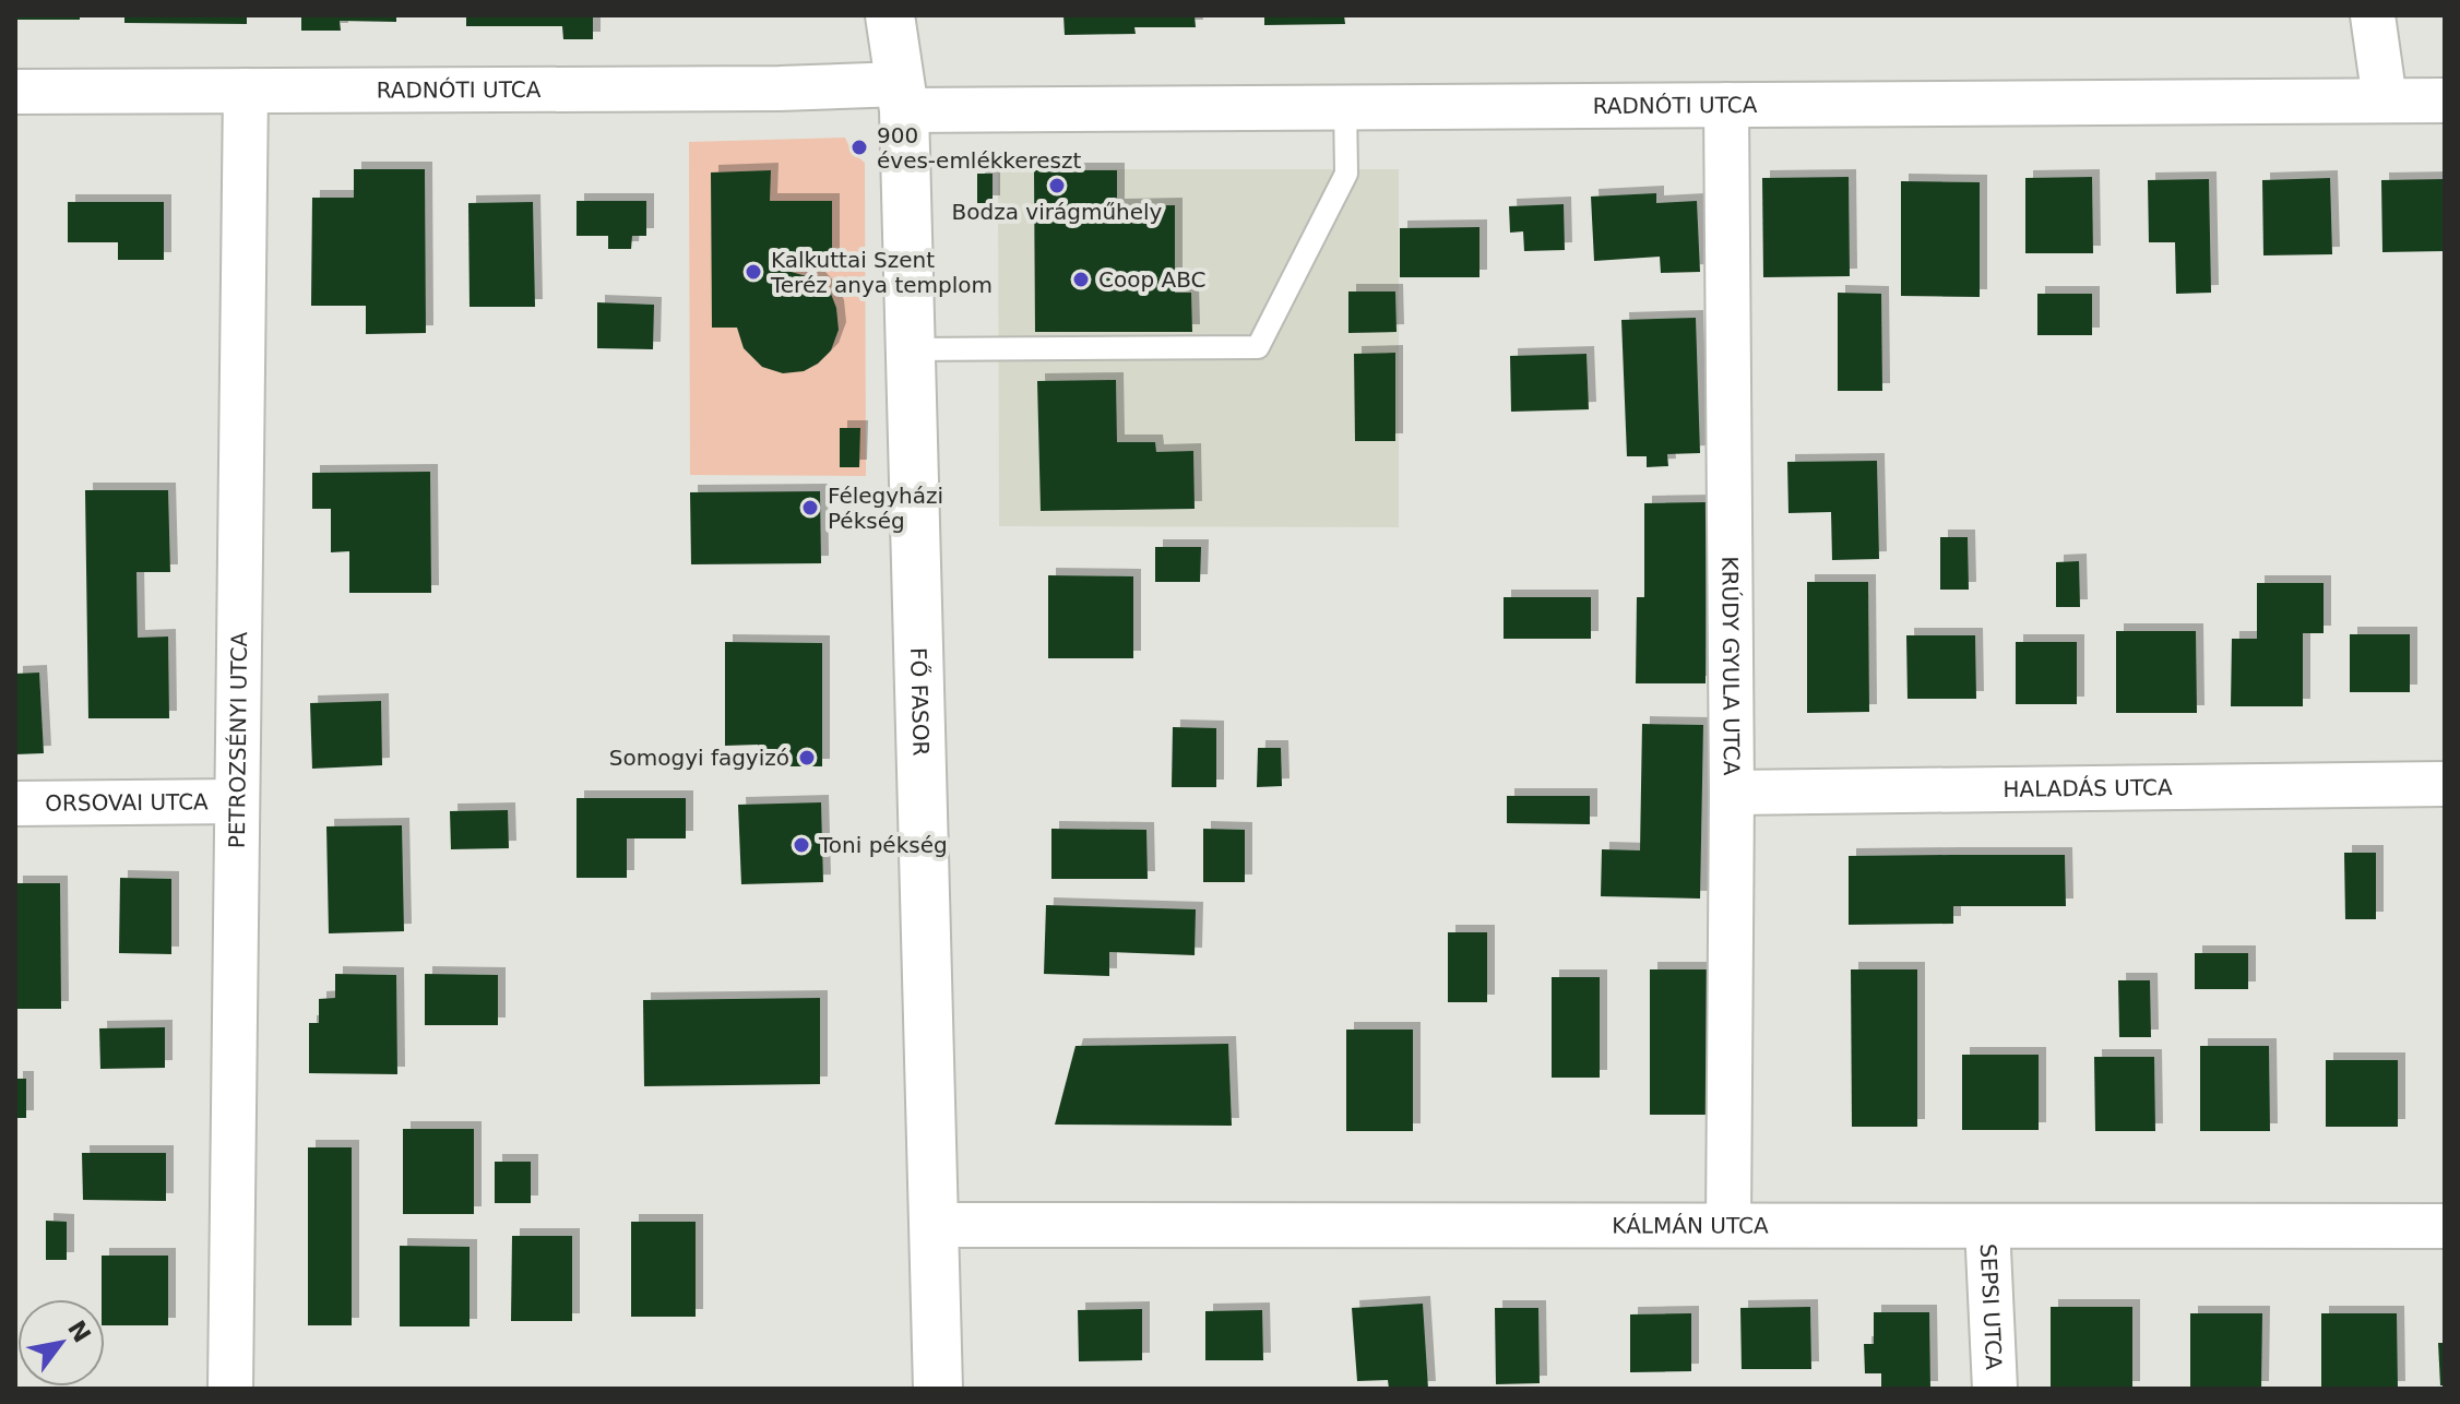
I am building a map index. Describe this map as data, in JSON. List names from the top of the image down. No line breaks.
{"streets":{"street":["RADNÓTI UTCA","KRÚDY GYULA UTCA","FŐ FASOR","PETROZSÉNYI UTCA","HALADÁS UTCA","ORSOVAI UTCA","KÁLMÁN UTCA","SEPSI UTCA"]},"crossings":[["RADNÓTI UTCA","KRÚDY GYULA UTCA"],["RADNÓTI UTCA","FŐ FASOR"],["RADNÓTI UTCA","PETROZSÉNYI UTCA"],["KRÚDY GYULA UTCA","HALADÁS UTCA"],["KRÚDY GYULA UTCA","KÁLMÁN UTCA"],["FŐ FASOR","KÁLMÁN UTCA"],["PETROZSÉNYI UTCA","ORSOVAI UTCA"],["KÁLMÁN UTCA","SEPSI UTCA"]],"places":["900 éves-emlékkereszt","Bodza virágműhely","Kalkuttai Szent Teréz anya templom","Coop ABC","Félegyházi Pékség","Somogyi fagyizó","Toni pékség"],"north":"top right"}
